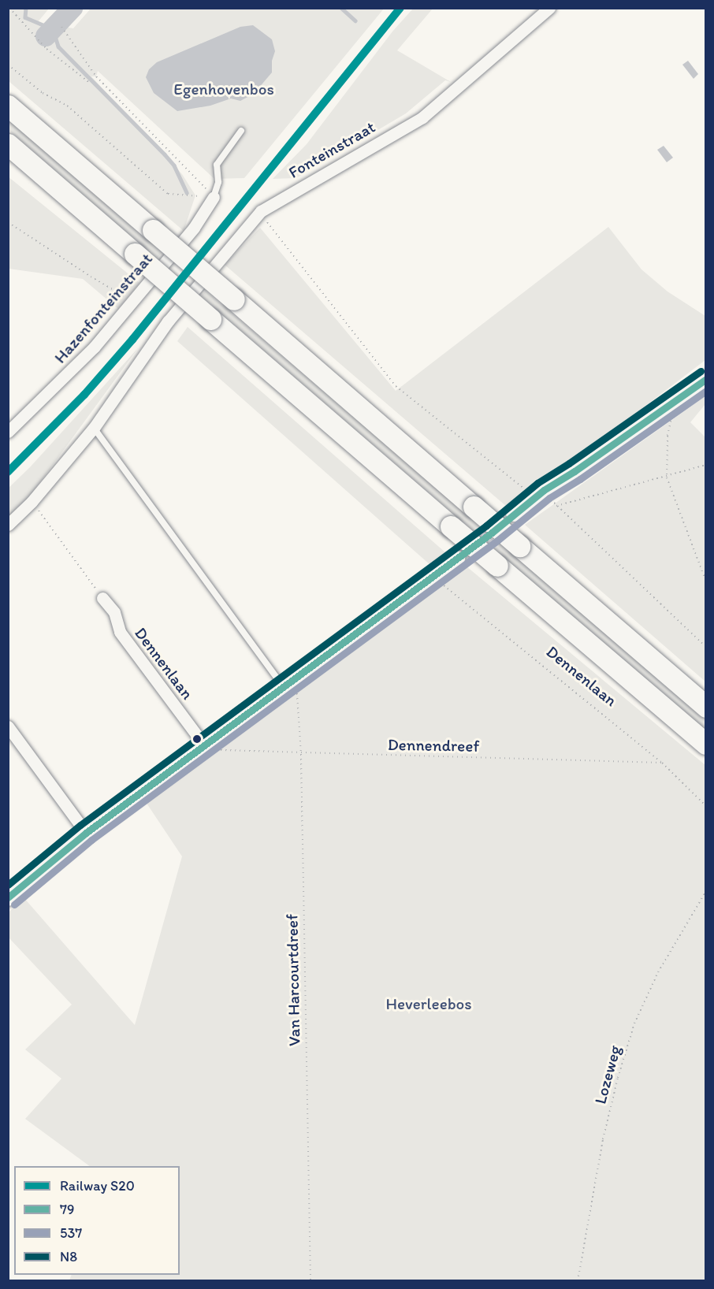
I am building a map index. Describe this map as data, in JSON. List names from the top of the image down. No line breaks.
{"streets":{"street":["Fonteinstraat","Hazenfonteinstraat","Dennenlaan"],"path":["Dennendreef","Van Harcourtdreef","Lozeweg"]},"crossings":[["Dennenlaan","Dennendreef"],["Dennendreef","Van Harcourtdreef"]],"parks":["Egenhovenbos","Heverleebos"],"lines":["rail line S20","transit line N8","transit line 79","transit line 537"],"legend":["Railway S20","79","537","N8"]}
